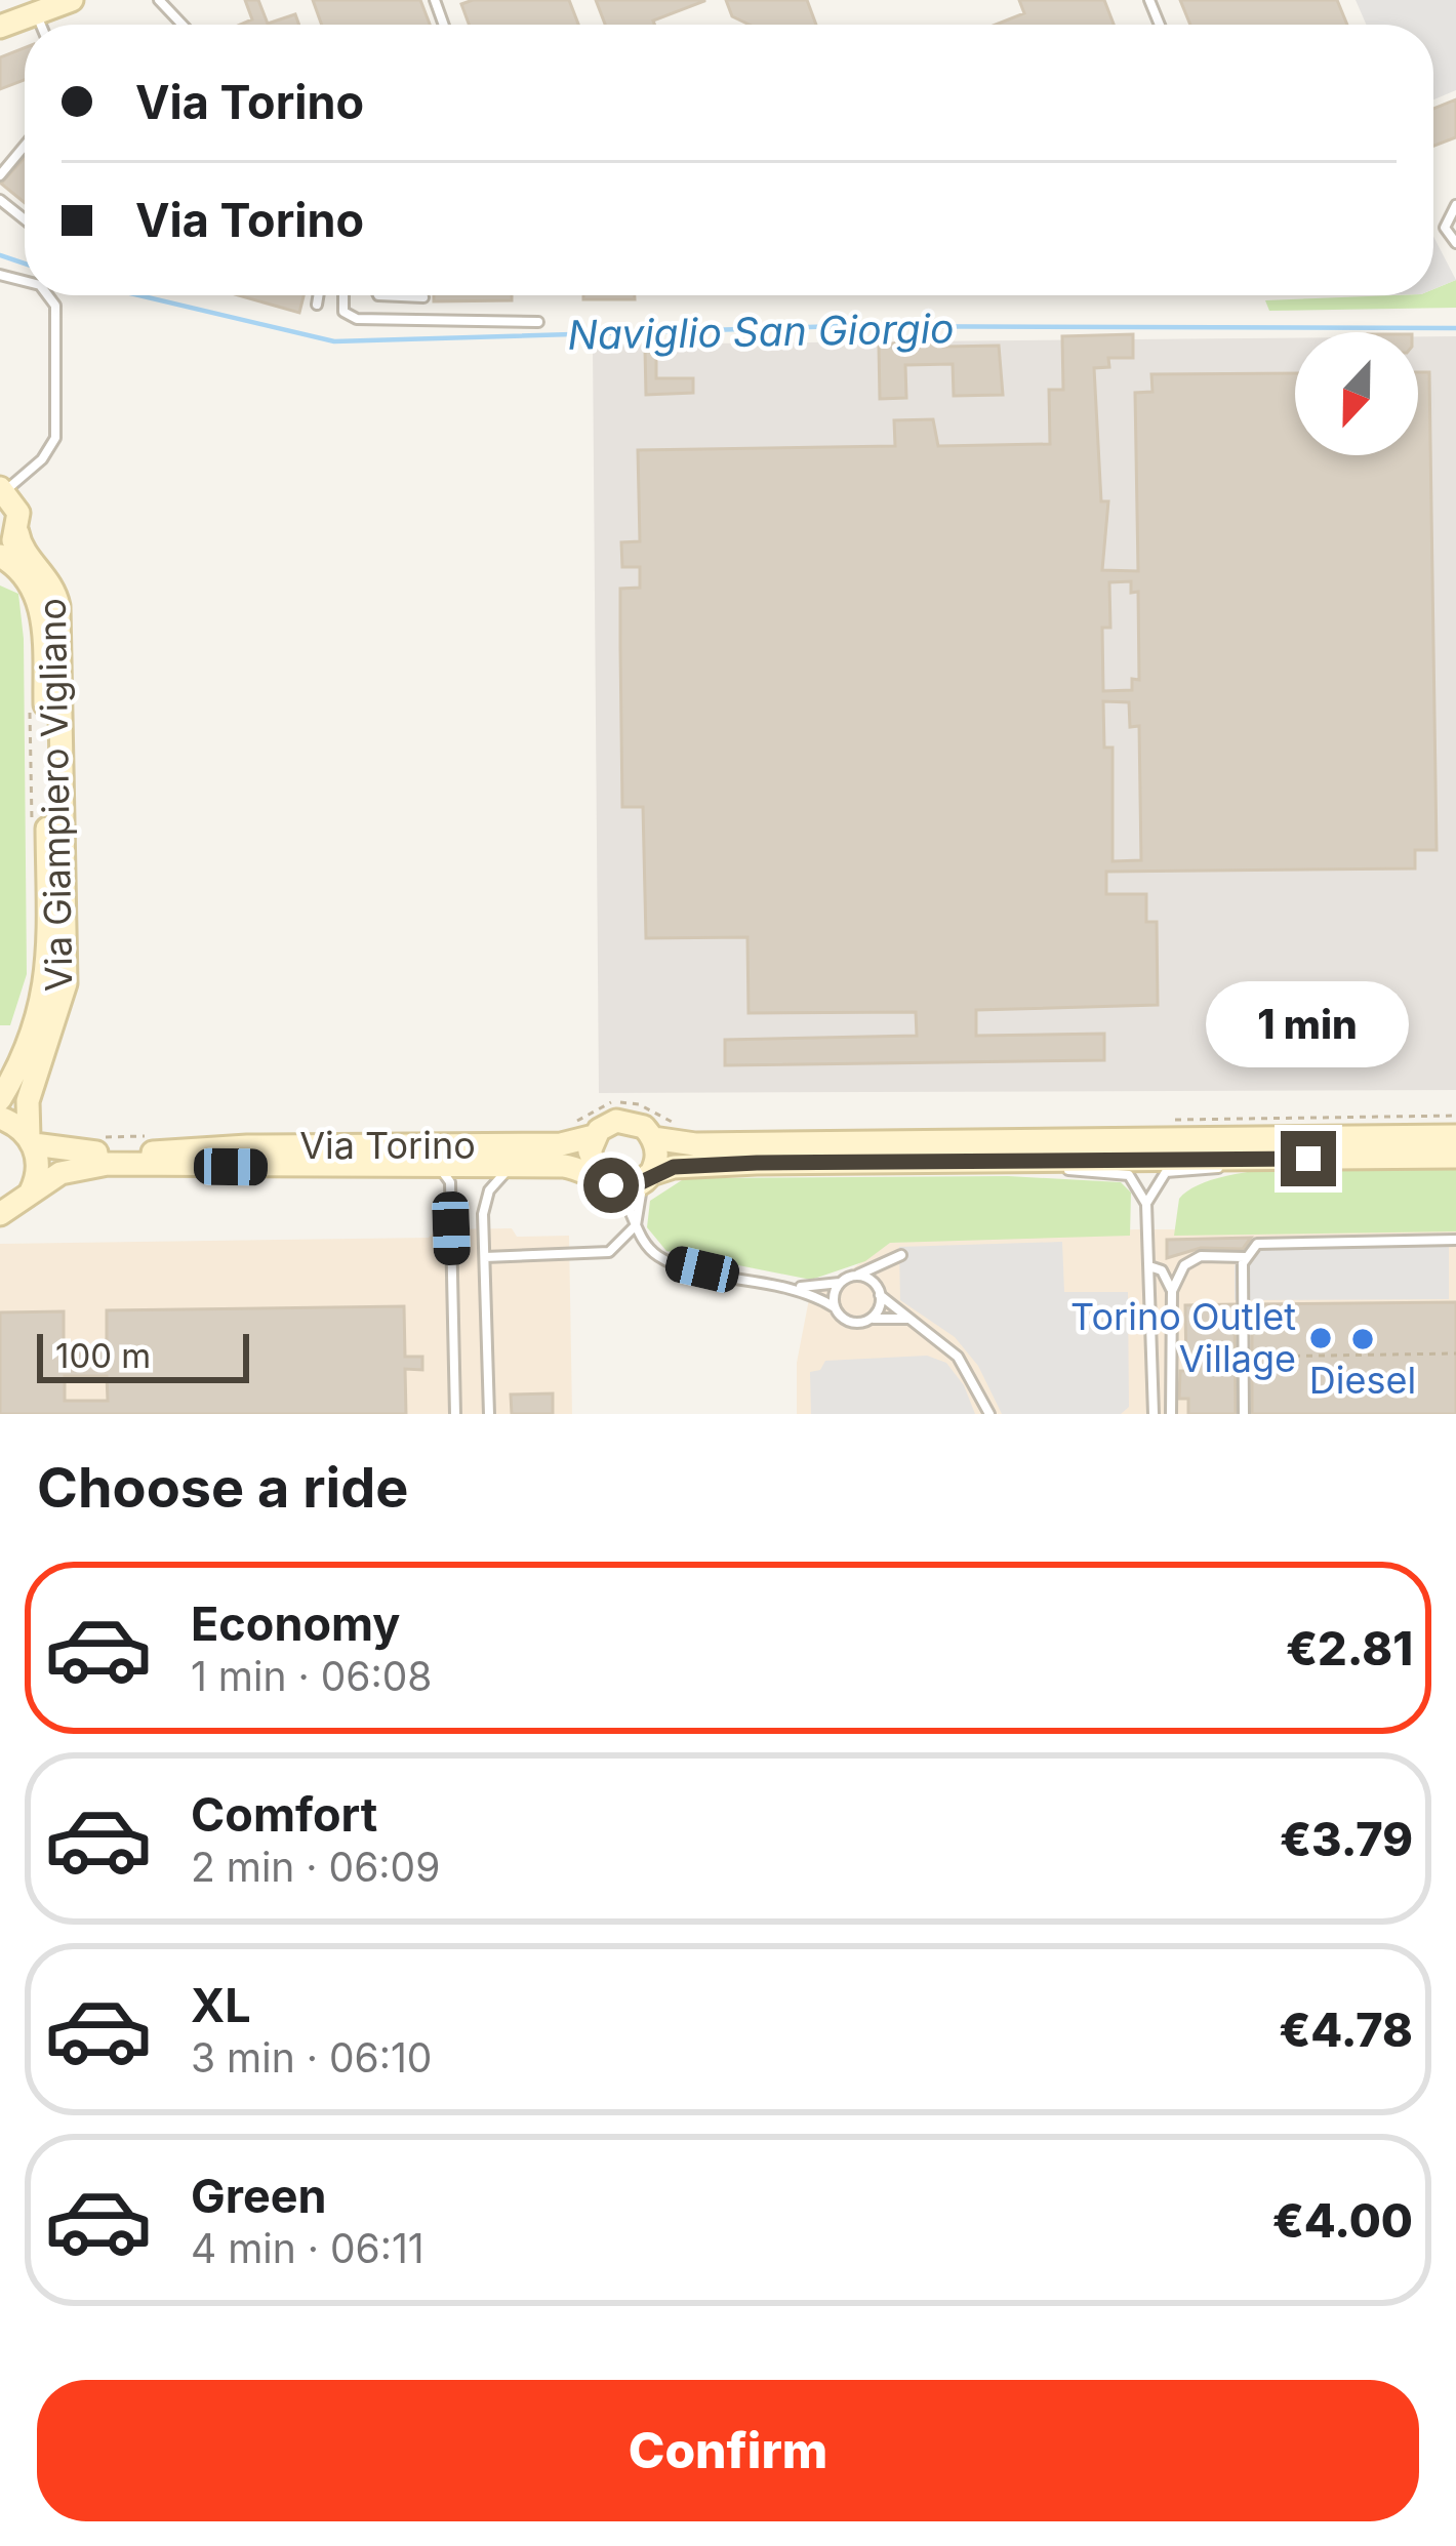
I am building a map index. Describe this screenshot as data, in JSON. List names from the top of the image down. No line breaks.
{"streets":{"main road":["Via Giampiero Vigliano","Via Torino"]},"crossings":[["Via Giampiero Vigliano","Via Torino"]],"water":["Naviglio San Giorgio"],"places":["Torino Outlet Village","Diesel"],"scale_bar":"100 m","north":"bottom","page":{"banner":["Via Torino","Via Torino"],"bubble":"1 min","scale":"100 m","heading":"Choose a ride","list":[{"name":"Economy","note":"1 min · 06:08","value":"€2.81"},{"name":"Comfort","note":"2 min · 06:09","value":"€3.79"},{"name":"XL","note":"3 min · 06:10","value":"€4.78"},{"name":"Green","note":"4 min · 06:11","value":"€4.00"}],"buttons":"Confirm"}}
